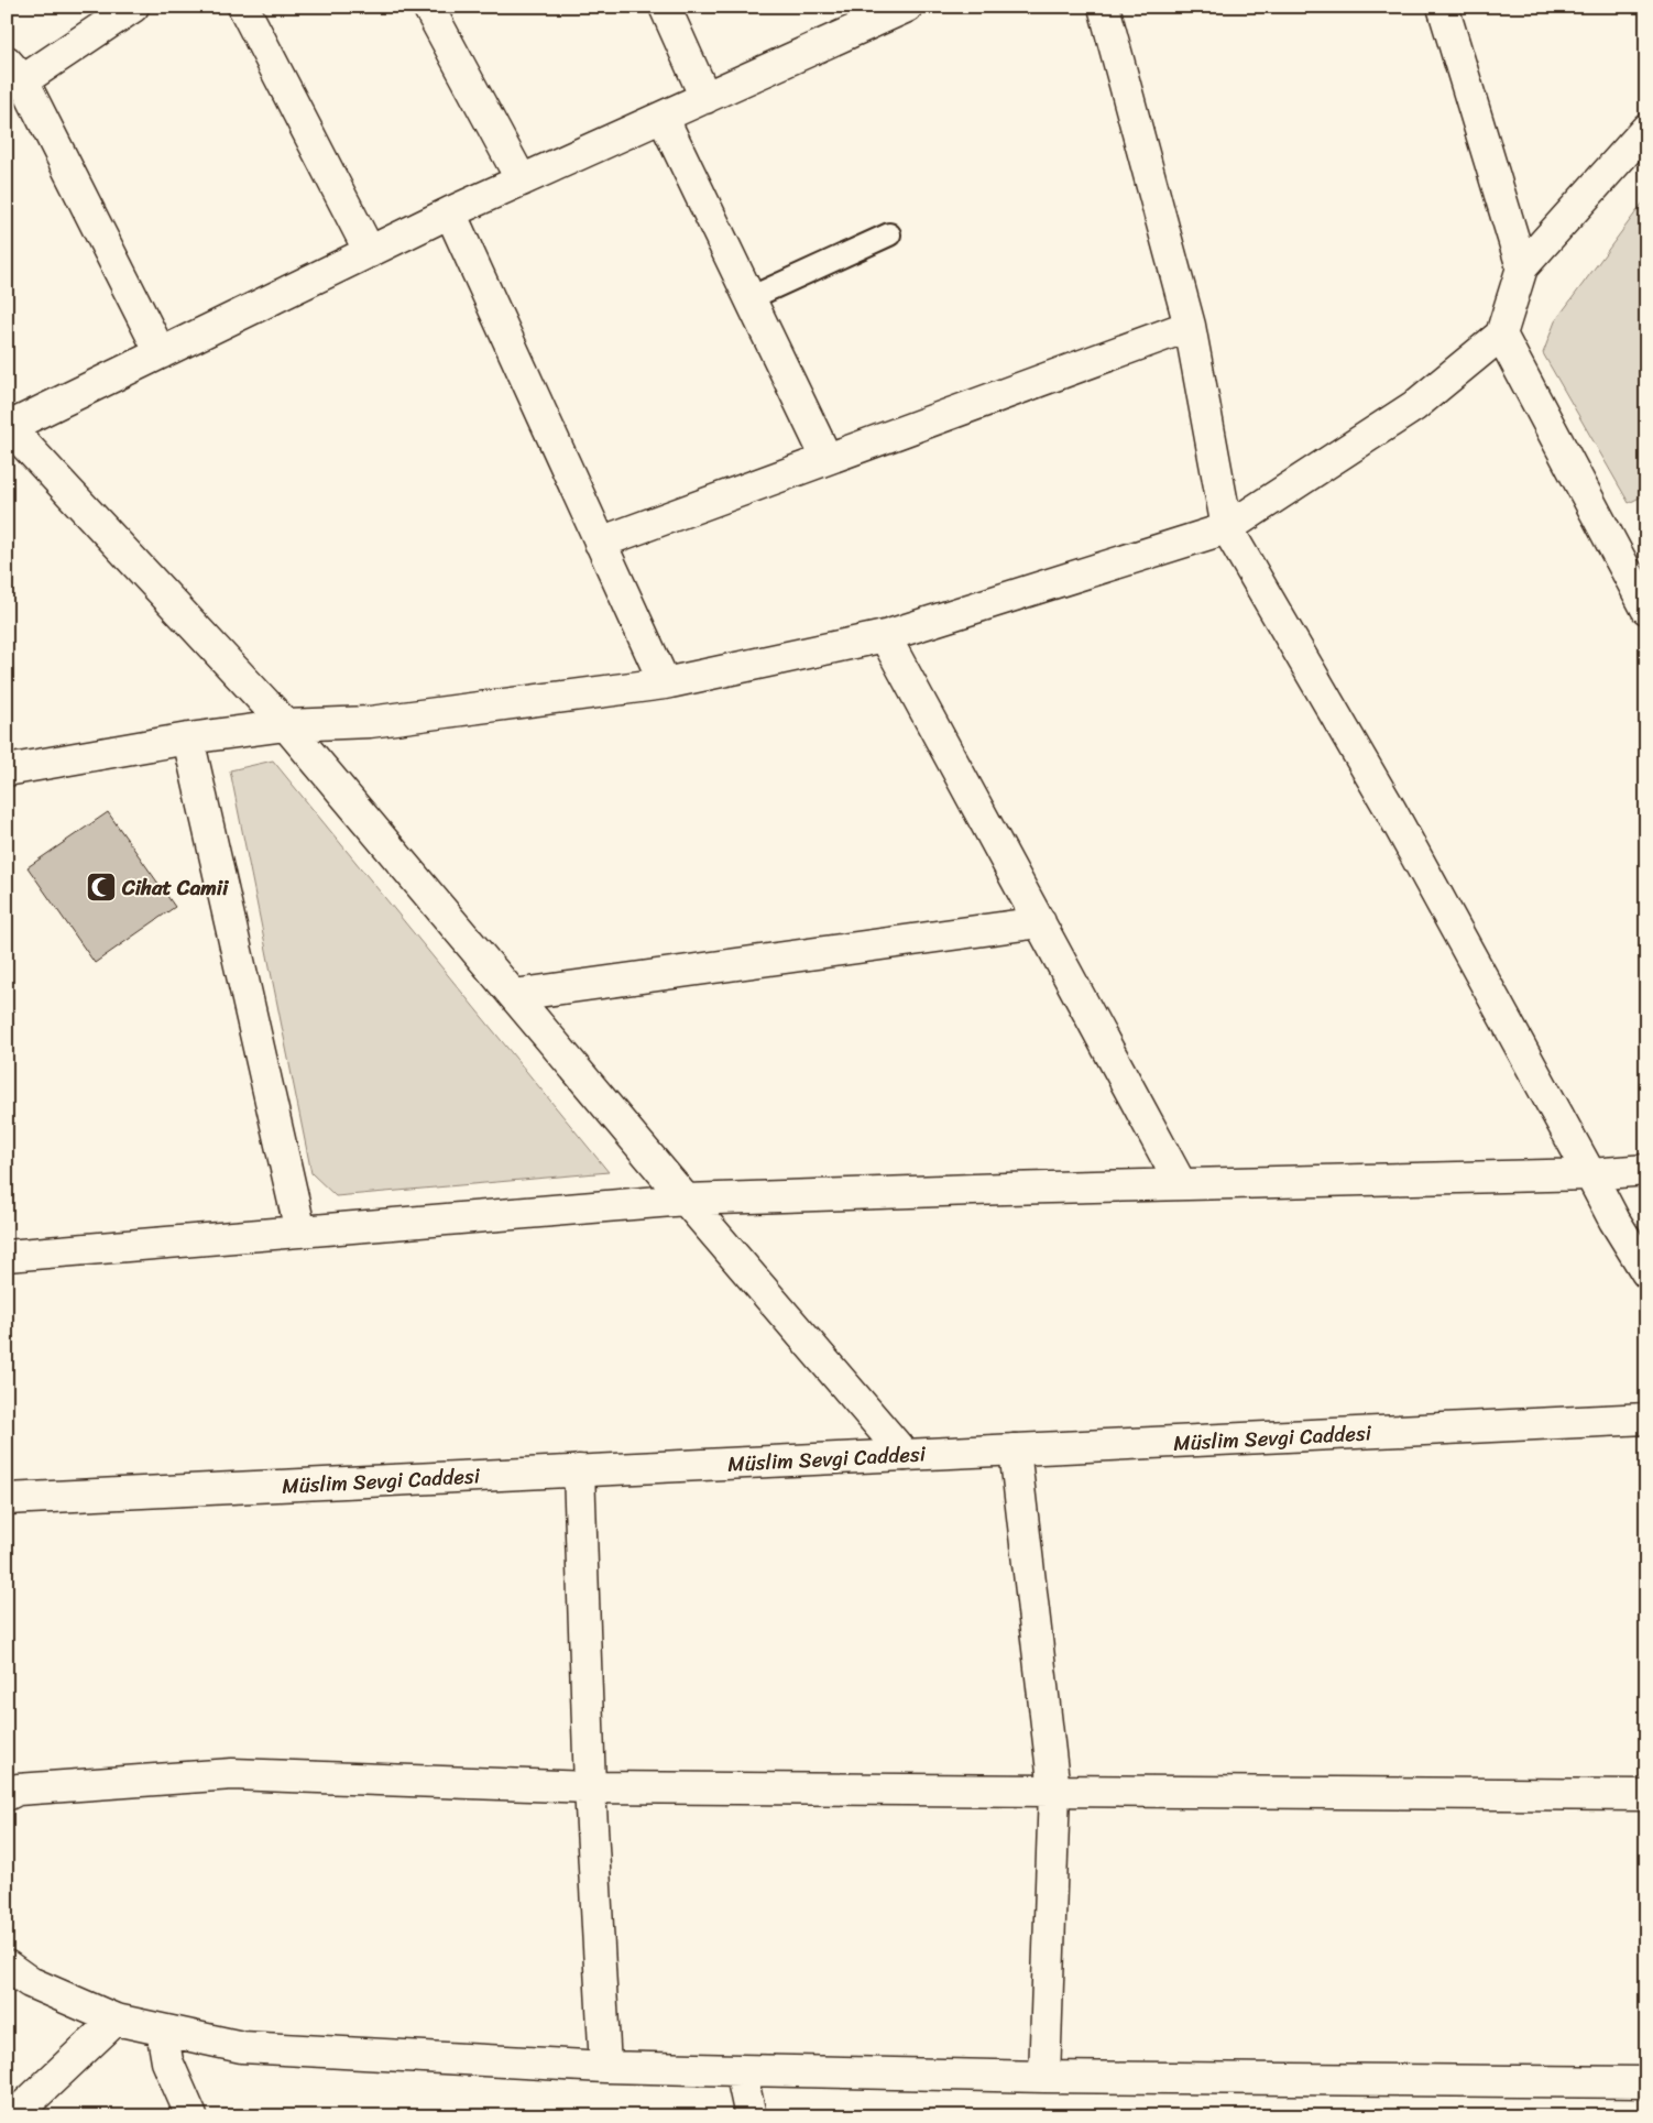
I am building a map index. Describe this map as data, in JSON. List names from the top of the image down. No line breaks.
{"streets":{"street":["Müslim Sevgi Caddesi"]},"places":{"mosque":["Cihat Camii"]}}
